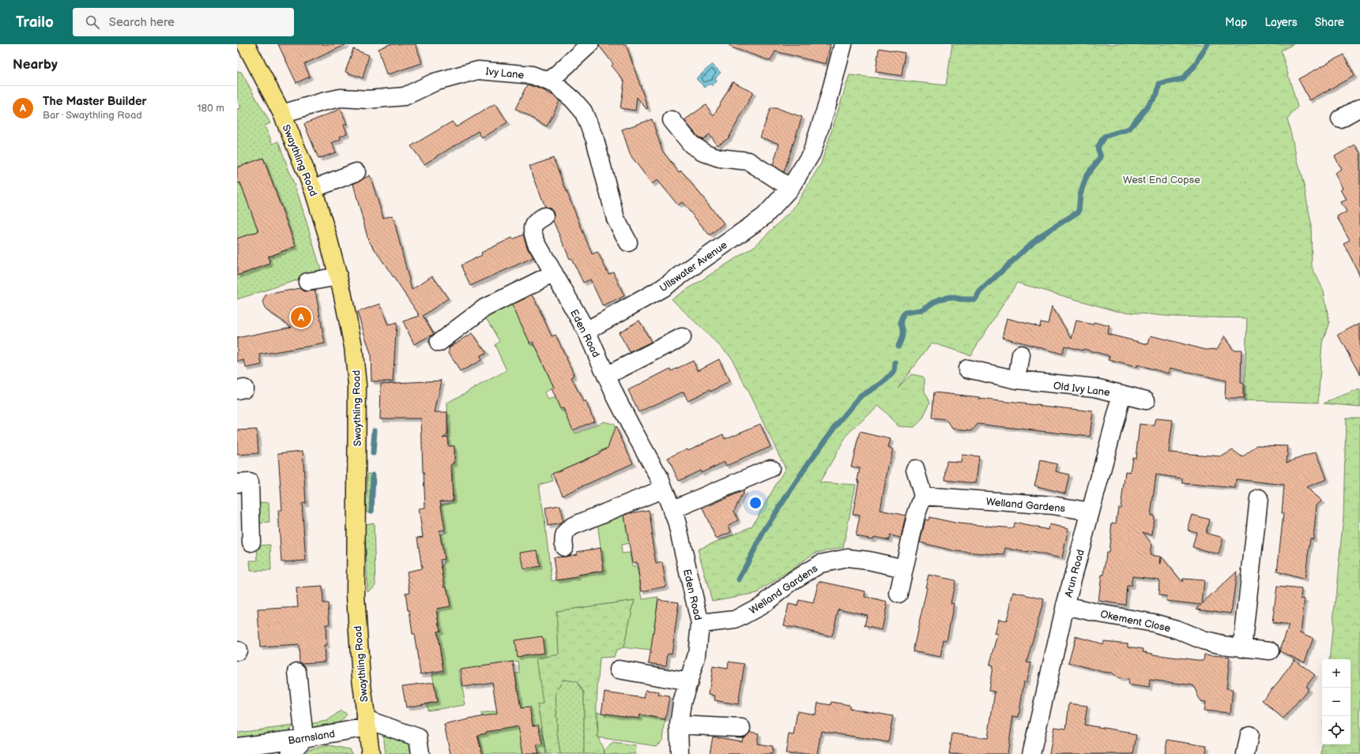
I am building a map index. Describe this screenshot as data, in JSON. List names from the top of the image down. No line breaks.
{"streets":{"main road":["Swaythling Road"],"street":["Ivy Lane","Ullswater Avenue","Eden Road","Old Ivy Lane","Welland Gardens","Arun Road","Okement Close","Barnsland"]},"crossings":[["Ivy Lane","Swaythling Road"],["Swaythling Road","Barnsland"],["Ullswater Avenue","Eden Road"],["Eden Road","Welland Gardens"],["Old Ivy Lane","Arun Road"],["Welland Gardens","Arun Road"],["Arun Road","Okement Close"]],"parks":["West End Copse"],"page":{"header":"Trailo","search":"Search here","nav":["Map","Layers","Share"],"heading":"Nearby","list":[{"mark":"A","name":"The Master Builder","note":"Bar · Swaythling Road","value":"180 m"}],"pins":"A","map_buttons":["+","−"]}}
